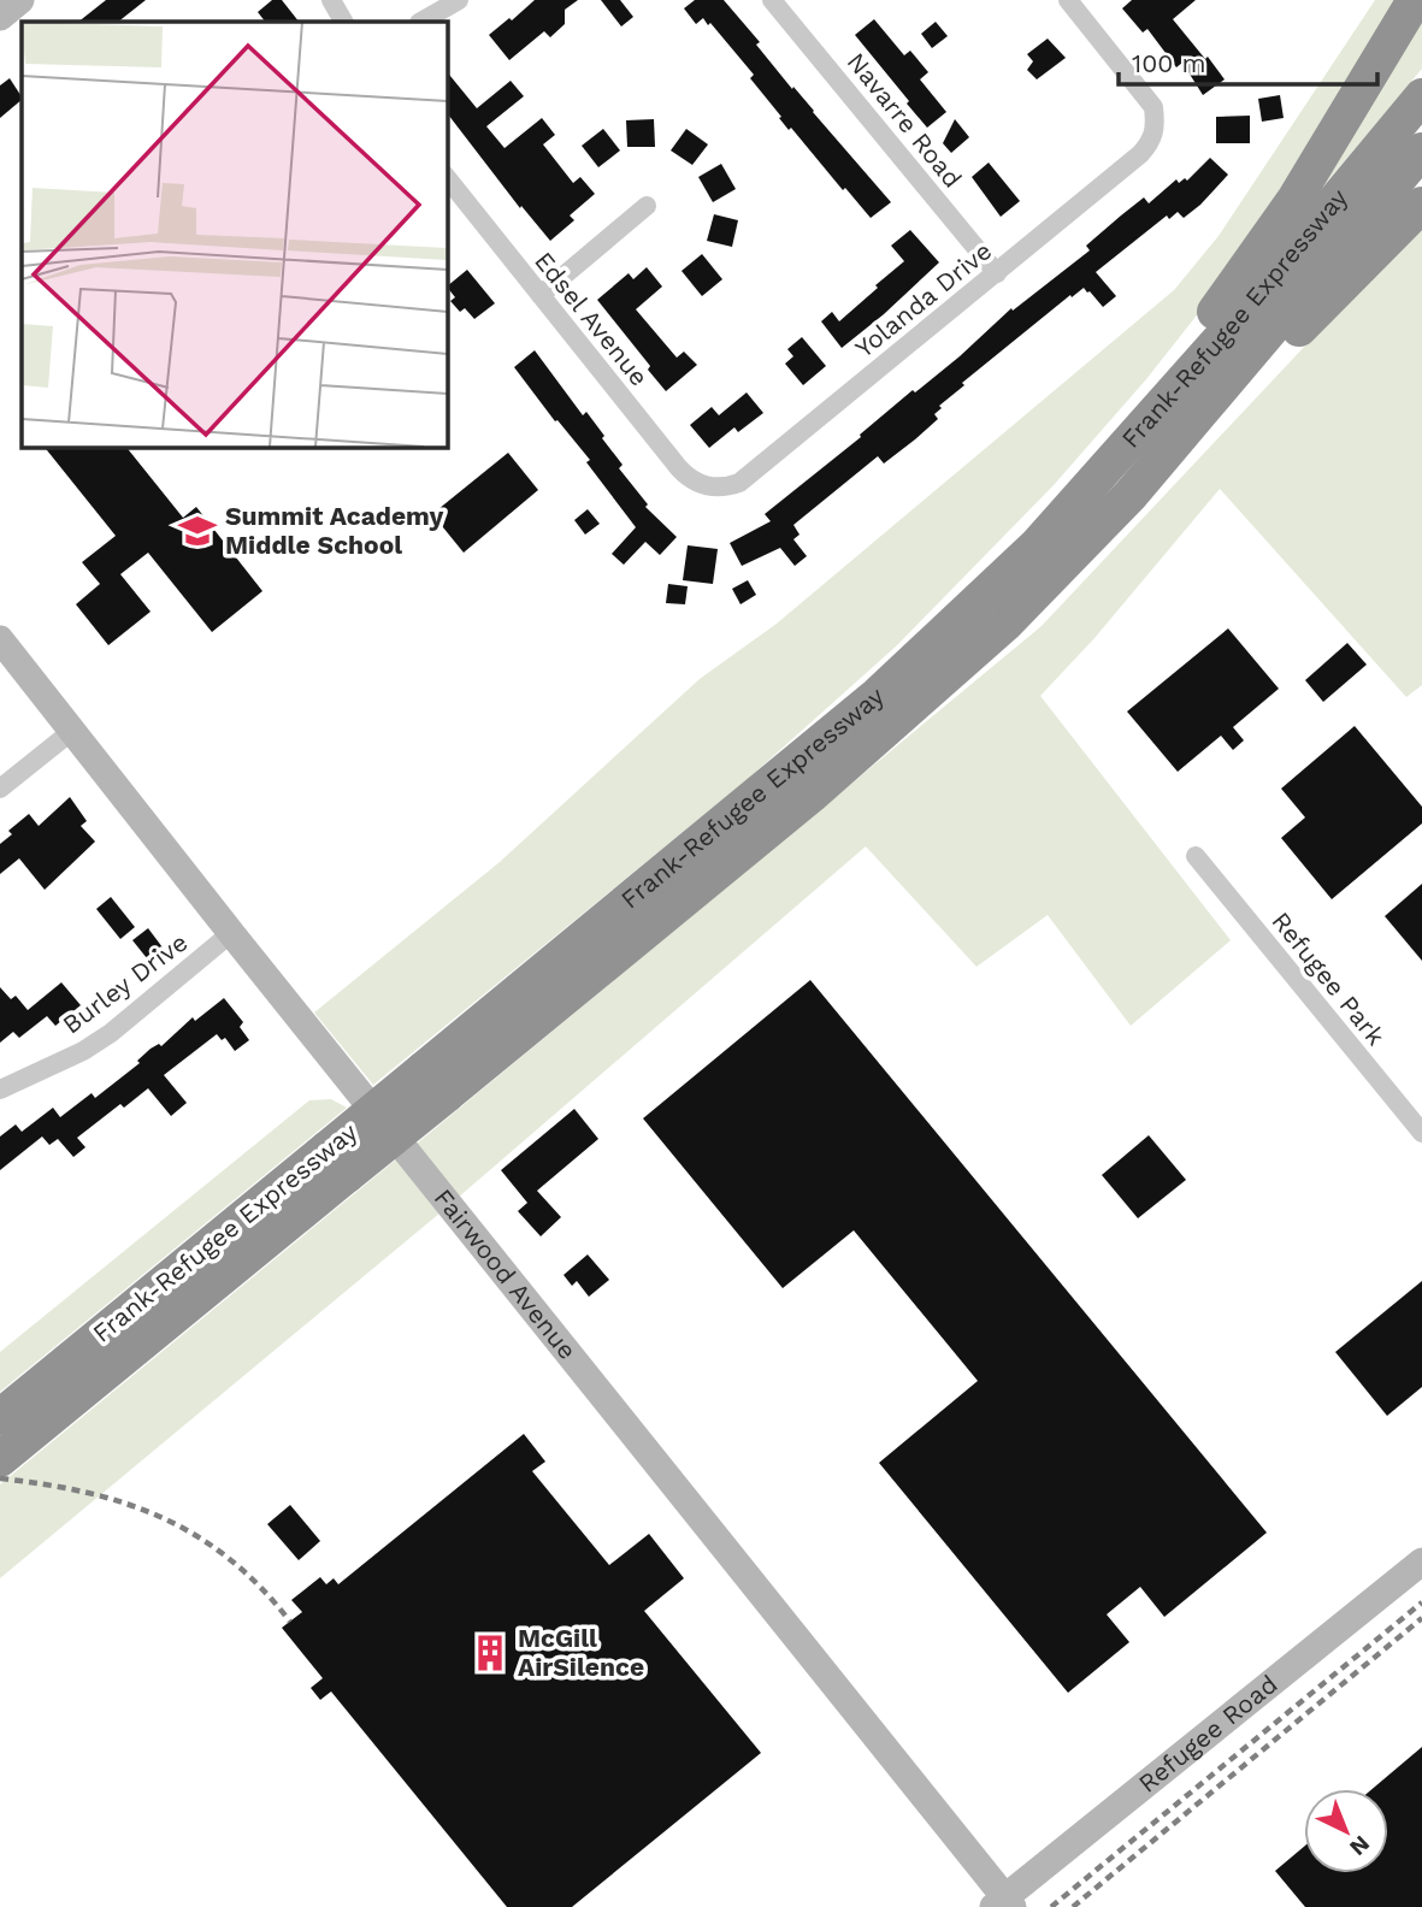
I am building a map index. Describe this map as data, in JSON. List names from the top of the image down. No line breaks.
{"streets":{"highway":["Frank-Refugee Expressway"],"street":["Navarre Road","Yolanda Drive","Edsel Avenue","Refugee Park","Burley Drive","Fairwood Avenue","Refugee Road"]},"crossings":[["Navarre Road","Yolanda Drive"],["Yolanda Drive","Edsel Avenue"],["Burley Drive","Fairwood Avenue"],["Fairwood Avenue","Refugee Road"]],"places":{"school or university":["Summit Academy Middle School"],"building":["McGill AirSilence"]},"scale_bar":"100 m","north":"bottom right"}
